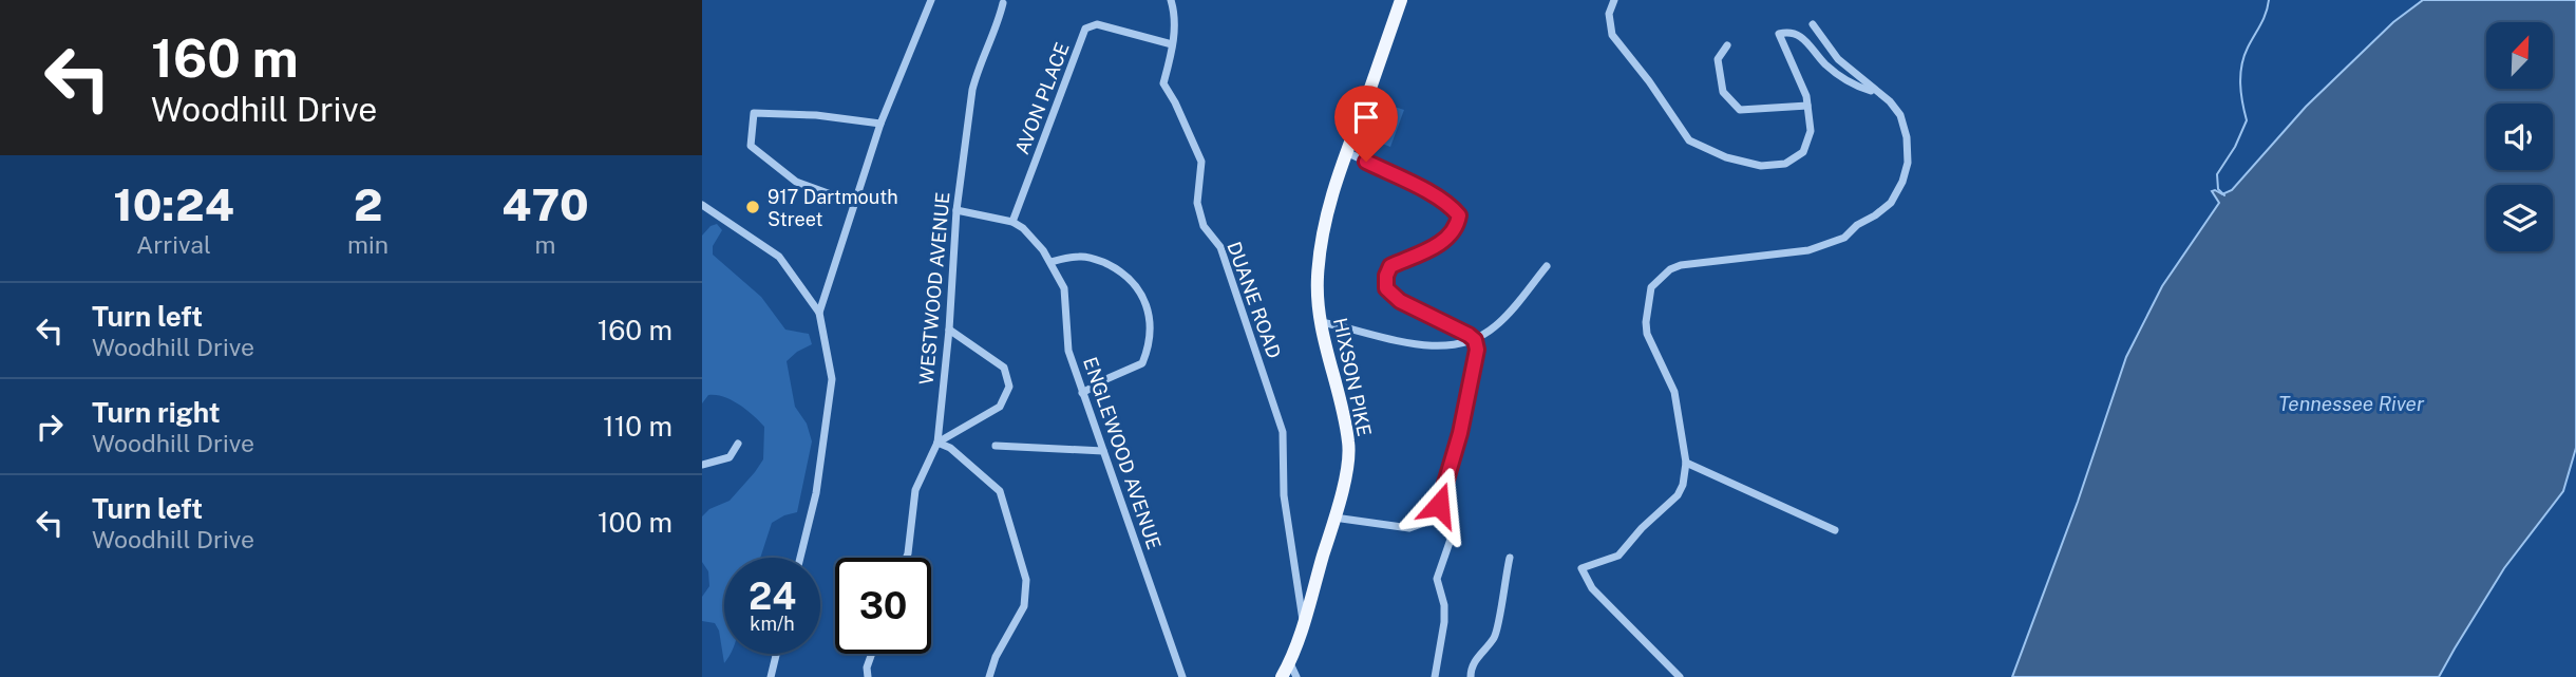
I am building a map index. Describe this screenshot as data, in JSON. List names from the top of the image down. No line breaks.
{"streets":{"main road":["HIXSON PIKE"],"street":["AVON PLACE","WESTWOOD AVENUE","DUANE ROAD","ENGLEWOOD AVENUE"]},"crossings":[["AVON PLACE","DUANE ROAD"],["AVON PLACE","ENGLEWOOD AVENUE"],["DUANE ROAD","HIXSON PIKE"]],"water":["Tennessee River"],"places":["917 Dartmouth Street"],"north":"top right","page":{"turn":["160 m","Woodhill Drive"],"eta":["10:24","Arrival","2","min","470","m"],"list":[{"name":"Turn left","note":"Woodhill Drive","value":"160 m"},{"name":"Turn right","note":"Woodhill Drive","value":"110 m"},{"name":"Turn left","note":"Woodhill Drive","value":"100 m"}],"speed":"24 km/h","limit":"30"}}
